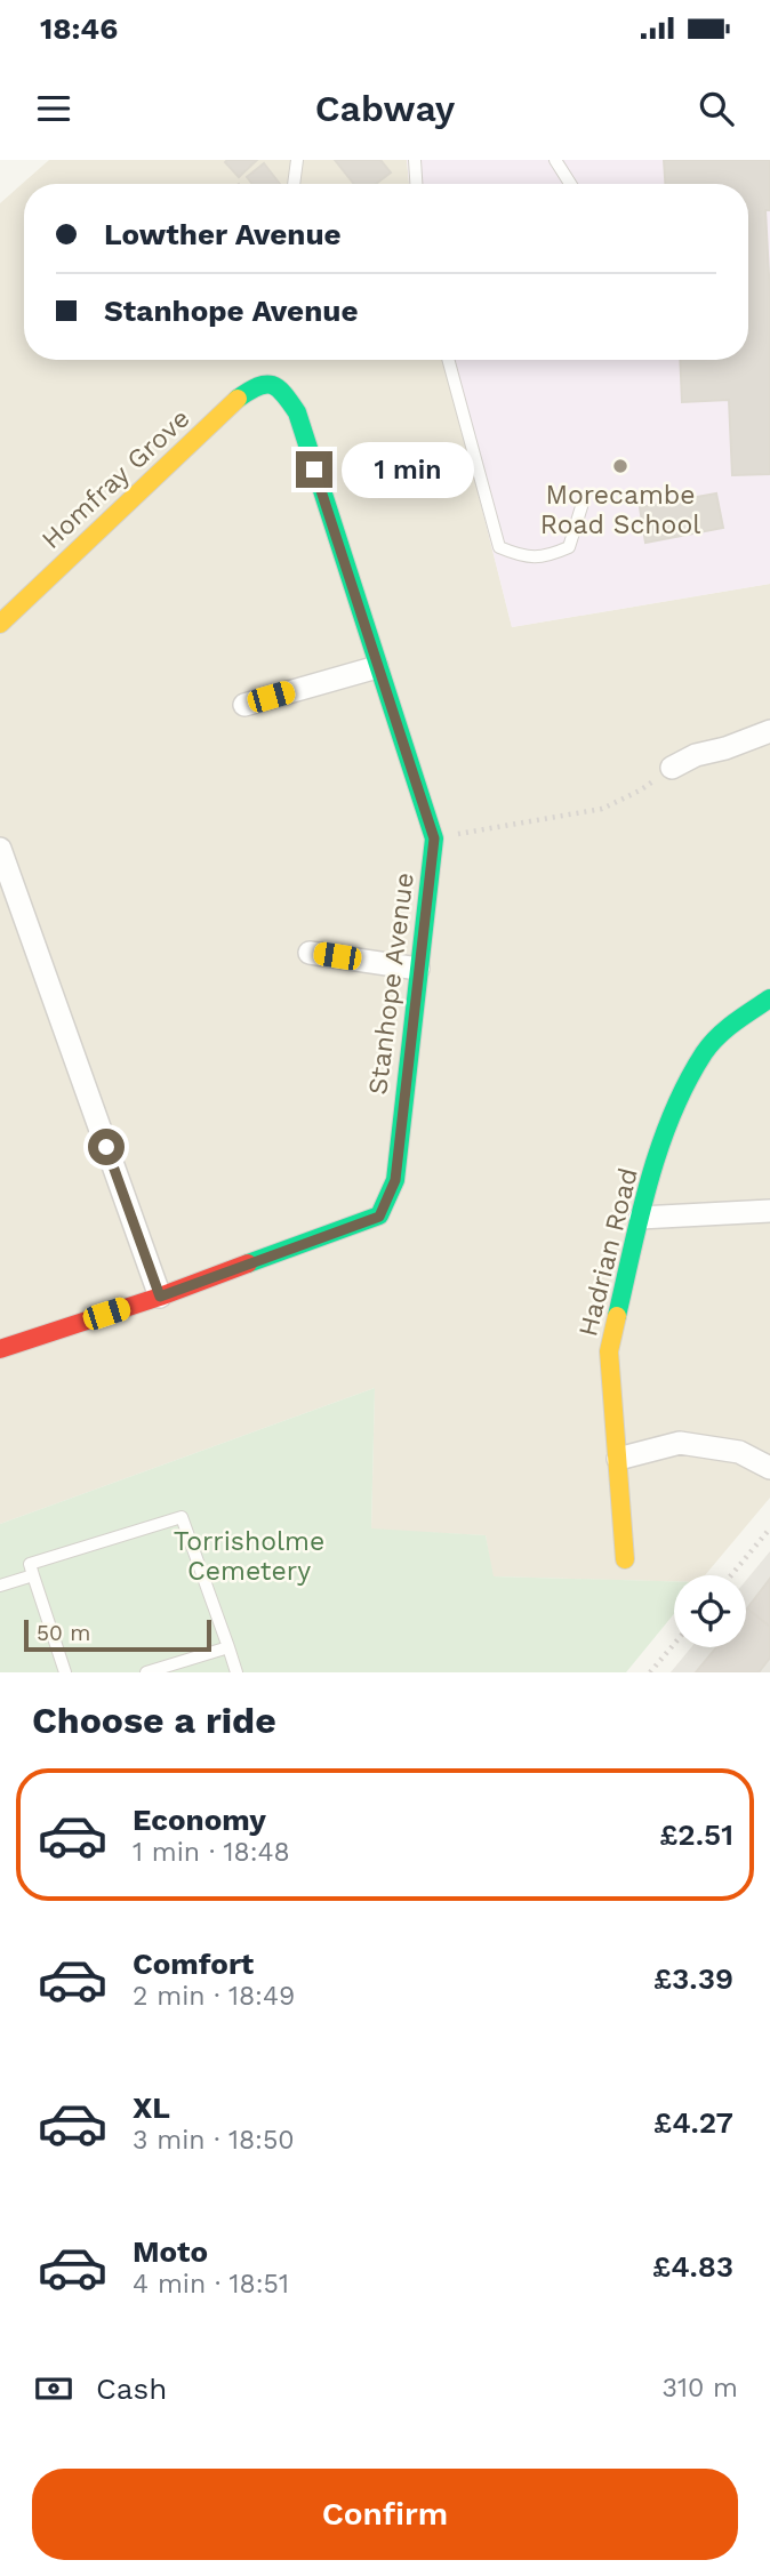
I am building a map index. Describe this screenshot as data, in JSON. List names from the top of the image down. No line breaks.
{"streets":{"street":["Homfray Grove","Stanhope Avenue","Hadrian Road"]},"crossings":[["Homfray Grove","Stanhope Avenue"]],"parks":["Torrisholme Cemetery"],"places":["Morecambe Road School"],"scale_bar":"50 m","page":{"status":"18:46","header":"Cabway","banner":["Lowther Avenue","Stanhope Avenue"],"bubble":"1 min","scale":"50 m","heading":"Choose a ride","list":[{"name":"Economy","note":"1 min · 18:48","value":"£2.51"},{"name":"Comfort","note":"2 min · 18:49","value":"£3.39"},{"name":"XL","note":"3 min · 18:50","value":"£4.27"},{"name":"Moto","note":"4 min · 18:51","value":"£4.83"}],"pay":["Cash","310 m"],"buttons":"Confirm"}}
